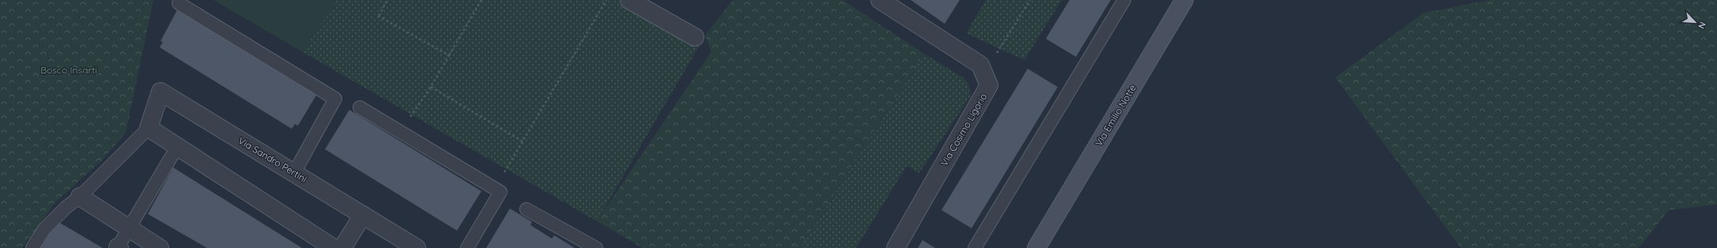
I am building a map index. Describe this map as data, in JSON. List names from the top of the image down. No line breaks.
{"streets":{"street":["Via Emilio Notte","Via Cosimo Ligorio","Via Sandro Pertini"]},"parks":["Bosco Insarti"],"north":"bottom right"}
